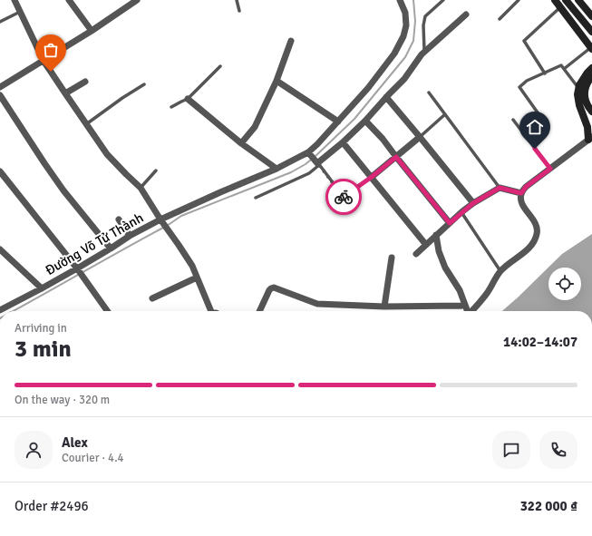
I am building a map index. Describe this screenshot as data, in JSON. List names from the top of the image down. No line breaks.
{"streets":{"street":["Đường Võ Tử Thành"]},"page":{"heading":["3 min","Arriving in","14:02–14:07"],"panel":["Alex","Courier · 4.4","Order #2496","322 000 ₫"],"bar":"On the way · 320 m"}}
